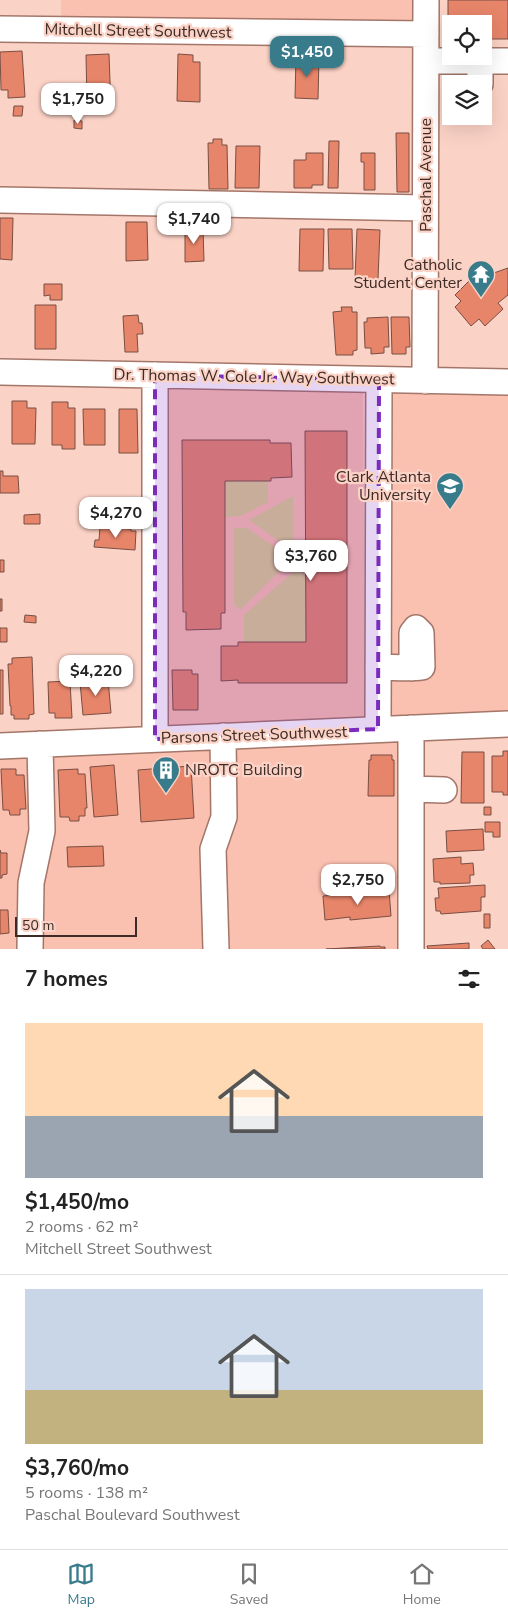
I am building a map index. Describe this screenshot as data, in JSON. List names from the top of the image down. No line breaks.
{"streets":{"street":["Mitchell Street Southwest","Paschal Avenue","Dr. Thomas W. Cole Jr. Way Southwest","Parsons Street Southwest"]},"crossings":[["Mitchell Street Southwest","Paschal Avenue"],["Paschal Avenue","Dr. Thomas W. Cole Jr. Way Southwest"]],"places":{"temple":["Catholic Student Center"],"school or university":["Clark Atlanta University"],"building":["NROTC Building"]},"scale_bar":"50 m","page":{"price":["$1,450","$1,750","$1,740","$4,270","$3,760","$4,220","$2,750"],"scale":"50 m","heading":"7 homes","list":[{"name":"$1,450/mo","note":"2 rooms · 62 m² · Mitchell Street Southwest"},{"name":"$3,760/mo","note":"5 rooms · 138 m² · Paschal Boulevard Southwest"}],"tabs":["Map","Saved","Home"]}}
